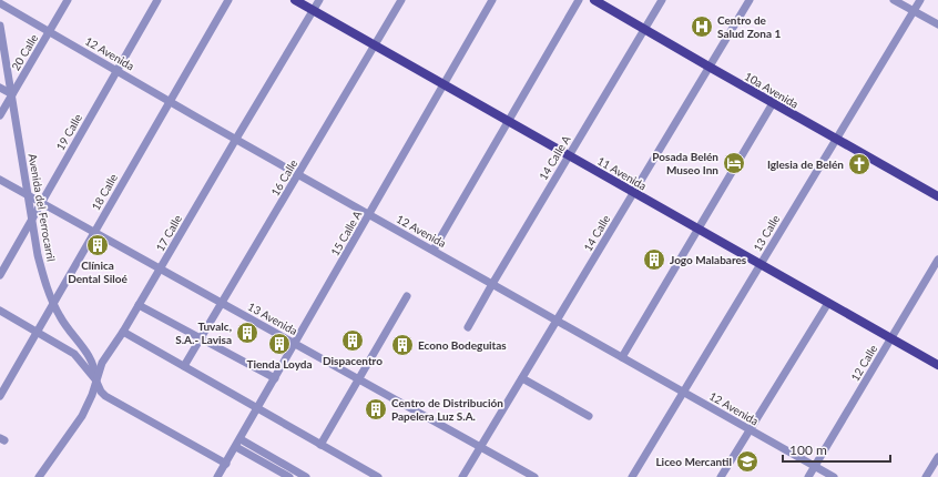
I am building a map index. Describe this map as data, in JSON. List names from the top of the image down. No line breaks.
{"streets":{"main road":["10a Avenida","11 Avenida"],"street":["20 Calle","12 Avenida","19 Calle","14 Calle A","16 Calle","18 Calle","Avenida del Ferrocarril","17 Calle","15 Calle A","14 Calle","13 Calle","13 Avenida","12 Calle"]},"crossings":[["20 Calle","12 Avenida"],["20 Calle","Avenida del Ferrocarril"],["12 Avenida","19 Calle"],["12 Avenida","14 Calle A"],["12 Avenida","16 Calle"],["12 Avenida","18 Calle"],["12 Avenida","17 Calle"],["12 Avenida","15 Calle A"],["12 Avenida","14 Calle"],["12 Avenida","13 Calle"],["12 Avenida","12 Calle"],["10a Avenida","14 Calle A"],["10a Avenida","14 Calle"],["10a Avenida","13 Calle"],["19 Calle","Avenida del Ferrocarril"],["19 Calle","13 Avenida"],["14 Calle A","11 Avenida"],["11 Avenida","16 Calle"],["11 Avenida","17 Calle"],["11 Avenida","15 Calle A"],["11 Avenida","14 Calle"],["11 Avenida","13 Calle"],["11 Avenida","12 Calle"],["16 Calle","13 Avenida"],["18 Calle","Avenida del Ferrocarril"],["18 Calle","13 Avenida"],["Avenida del Ferrocarril","17 Calle"],["Avenida del Ferrocarril","13 Avenida"],["17 Calle","13 Avenida"],["15 Calle A","13 Avenida"],["14 Calle","13 Avenida"]],"places":{"hospital":["Centro de Salud Zona 1"],"hotel":["Posada Belén Museo Inn"],"church":["Iglesia de Belén"],"building":["Clínica Dental Siloé","Jogo Malabares","Tuvalc, S.A.- Lavisa","Dispacentro","Tienda Loyda","Econo Bodeguitas","Centro de Distribución Papelera Luz S.A."],"school or university":["Liceo Mercantil"]},"scale_bar":"100 m"}
